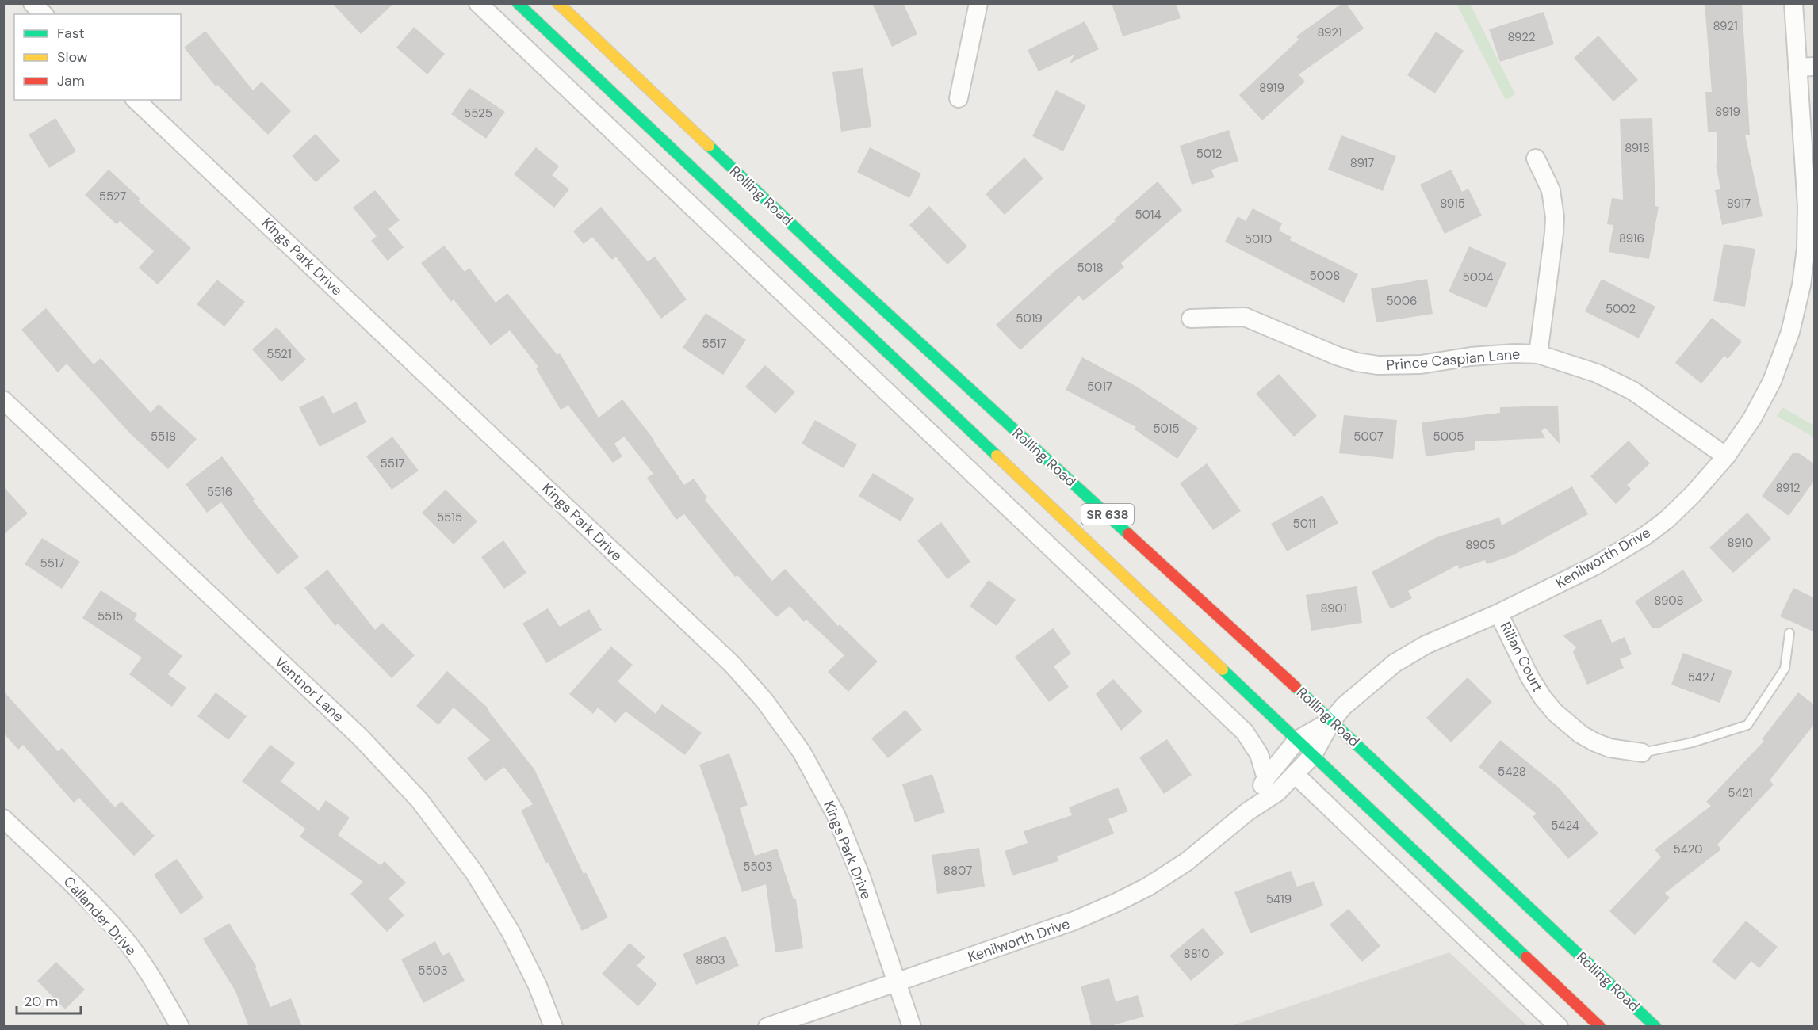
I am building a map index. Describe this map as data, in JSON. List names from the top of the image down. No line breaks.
{"streets":{"main road":["Rolling Road","SR 638"],"street":["Kings Park Drive","Prince Caspian Lane","Kenilworth Drive","Rilian Court","Ventnor Lane","Callander Drive"]},"crossings":[["Rolling Road","Kenilworth Drive"],["Kings Park Drive","Kenilworth Drive"],["Prince Caspian Lane","Kenilworth Drive"],["Kenilworth Drive","Rilian Court"]],"house_numbers":["8921","8921","8922","8919","8919","5525","8918","5012","8917","5527","8915","8917","5014","8916","5010","5018","5008","5004","5006","5002","5019","5517","5521","5017","5015","5518","5007","5005","5517","8912","5516","5515","5011","8910","8905","5517","8908","8901","5515","5427","5428","5421","5424","5420","5503","8807","5419","8810","8803","5503"],"legend":["Fast","Slow","Jam"],"scale_bar":"20 m"}
